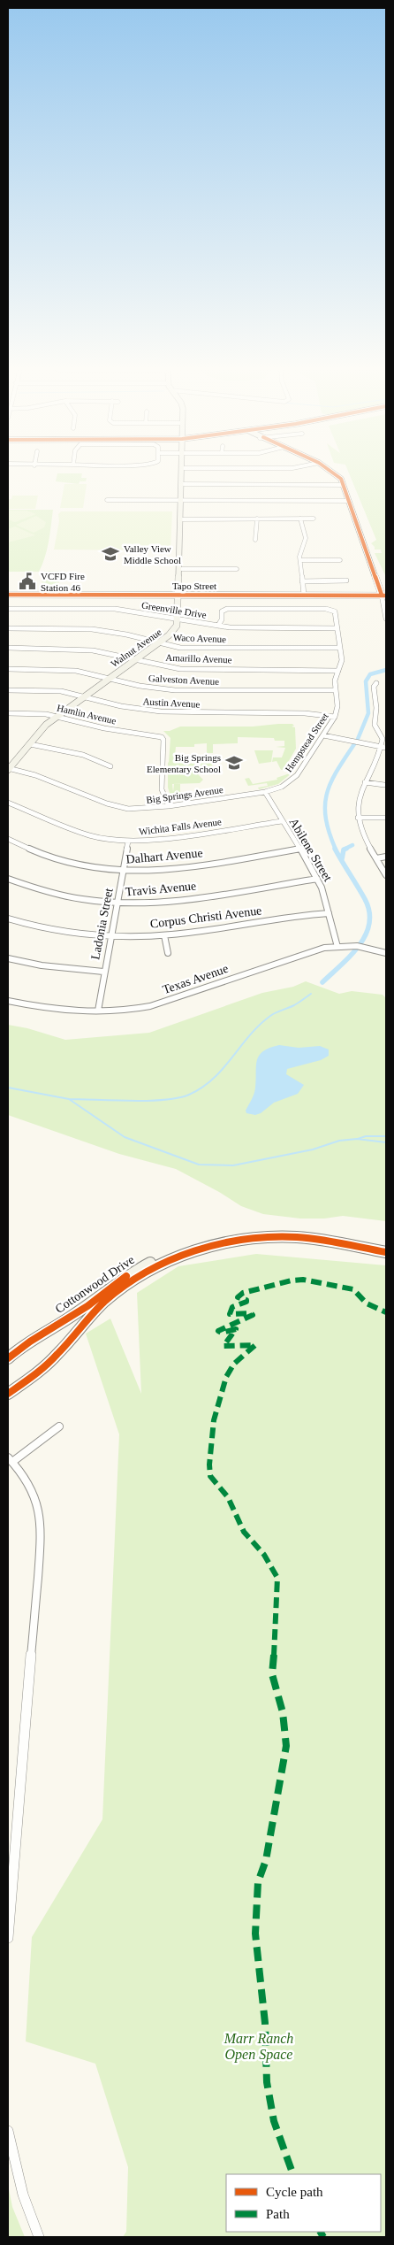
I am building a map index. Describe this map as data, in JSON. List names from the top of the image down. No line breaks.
{"streets":{"street":["Tapo Street","Greenville Drive","Waco Avenue","Walnut Avenue","Amarillo Avenue","Galveston Avenue","Austin Avenue","Hamlin Avenue","Hempstead Street","Big Springs Avenue","Wichita Falls Avenue","Abilene Street","Dalhart Avenue","Travis Avenue","Corpus Christi Avenue","Ladonia Street","Texas Avenue","Cottonwood Drive"]},"crossings":[["Greenville Drive","Walnut Avenue"],["Greenville Drive","Hempstead Street"],["Waco Avenue","Walnut Avenue"],["Waco Avenue","Hempstead Street"],["Walnut Avenue","Amarillo Avenue"],["Walnut Avenue","Galveston Avenue"],["Walnut Avenue","Austin Avenue"],["Walnut Avenue","Hamlin Avenue"],["Walnut Avenue","Big Springs Avenue"],["Amarillo Avenue","Hempstead Street"],["Galveston Avenue","Hempstead Street"],["Austin Avenue","Hempstead Street"],["Hamlin Avenue","Big Springs Avenue"],["Hempstead Street","Big Springs Avenue"],["Hempstead Street","Abilene Street"],["Big Springs Avenue","Abilene Street"],["Wichita Falls Avenue","Abilene Street"],["Wichita Falls Avenue","Ladonia Street"],["Abilene Street","Dalhart Avenue"],["Abilene Street","Travis Avenue"],["Abilene Street","Corpus Christi Avenue"],["Abilene Street","Texas Avenue"],["Dalhart Avenue","Ladonia Street"],["Travis Avenue","Ladonia Street"],["Corpus Christi Avenue","Ladonia Street"],["Ladonia Street","Texas Avenue"]],"parks":["Marr Ranch Open Space"],"places":{"school or university":["Valley View Middle School","Big Springs Elementary School"],"public building":["VCFD Fire Station 46"]},"legend":["Cycle path","Path"]}
